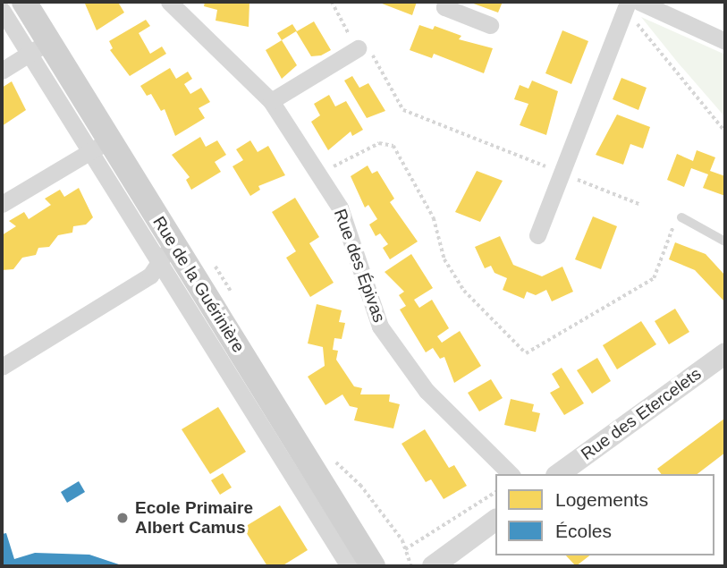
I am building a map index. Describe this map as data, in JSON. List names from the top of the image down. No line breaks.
{"streets":{"main road":["Rue de la Guérinière"],"street":["Rue des Épivas","Rue des Etercelets"]},"places":["Ecole Primaire Albert Camus"],"legend":["Logements","Écoles"]}
